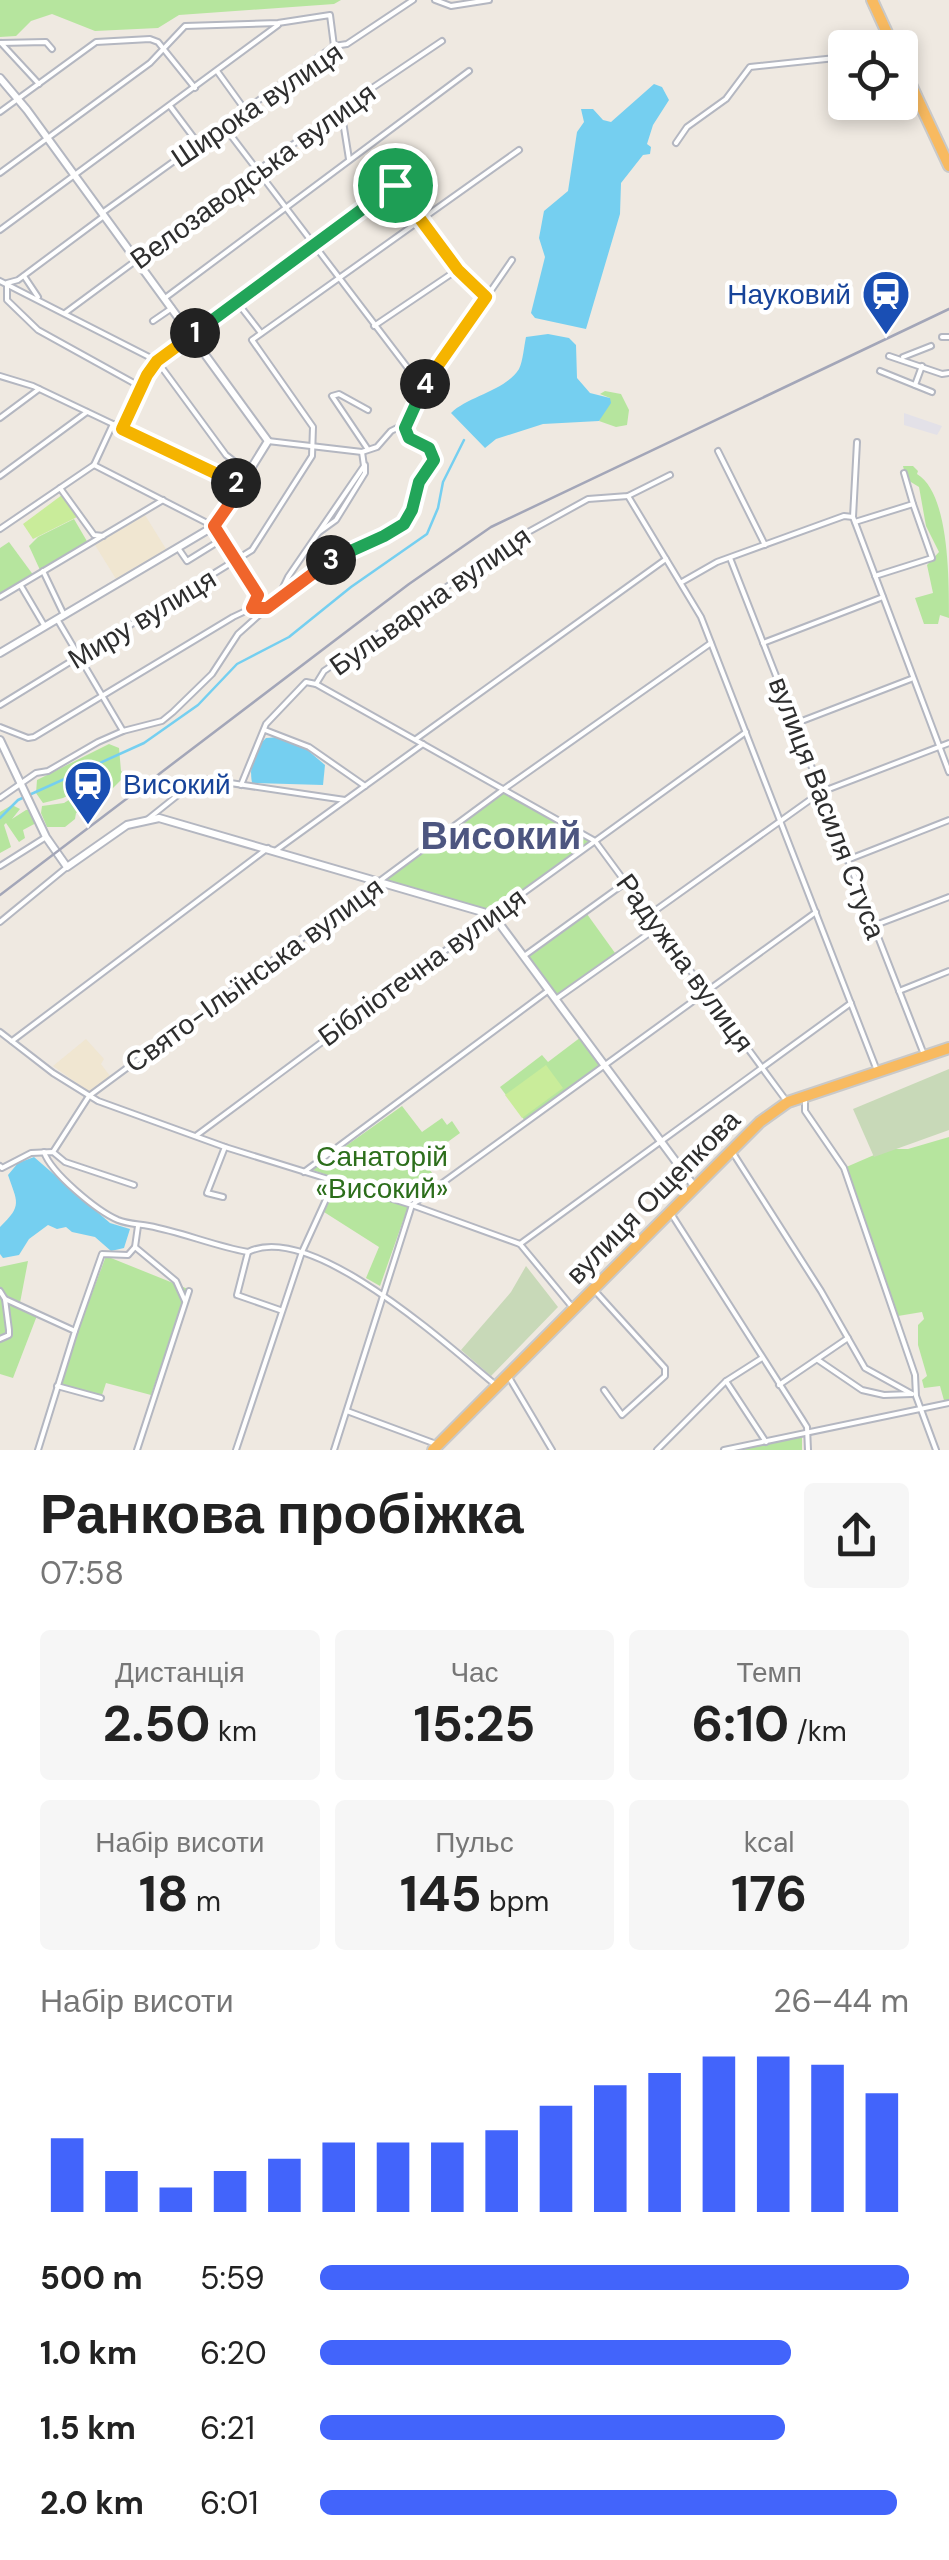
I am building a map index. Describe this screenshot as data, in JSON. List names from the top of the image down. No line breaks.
{"streets":{"highway":["вулиця Ощепкова"],"street":["Широка вулиця","Велозаводська вулиця","Бульварна вулиця","Миру вулиця","вулиця Василя Стуса","Радужна вулиця","Бібліотечна вулиця","Свято-Ільїнська вулиця"]},"crossings":[["Бульварна вулиця","Радужна вулиця"],["вулиця Василя Стуса","вулиця Ощепкова"],["Радужна вулиця","Бібліотечна вулиця"],["Радужна вулиця","Свято-Ільїнська вулиця"],["Радужна вулиця","вулиця Ощепкова"]],"districts":["Високий"],"parks":["Санаторій «Високий»"],"places":{"station":["Науковий","Високий"]},"page":{"pins":["1","4","2","3"],"heading":["Ранкова пробіжка","07:58"],"stats":[["Дистанція","2.50 km"],["Час","15:25"],["Темп","6:10 /km"],["Набір висоти","18 m"],["Пульс","145 bpm"],["kcal","176"]],"chart":["Набір висоти","26–44 m"],"list":[{"name":"500 m","note":"5:59"},{"name":"1.0 km","note":"6:20"},{"name":"1.5 km","note":"6:21"},{"name":"2.0 km","note":"6:01"}]}}
